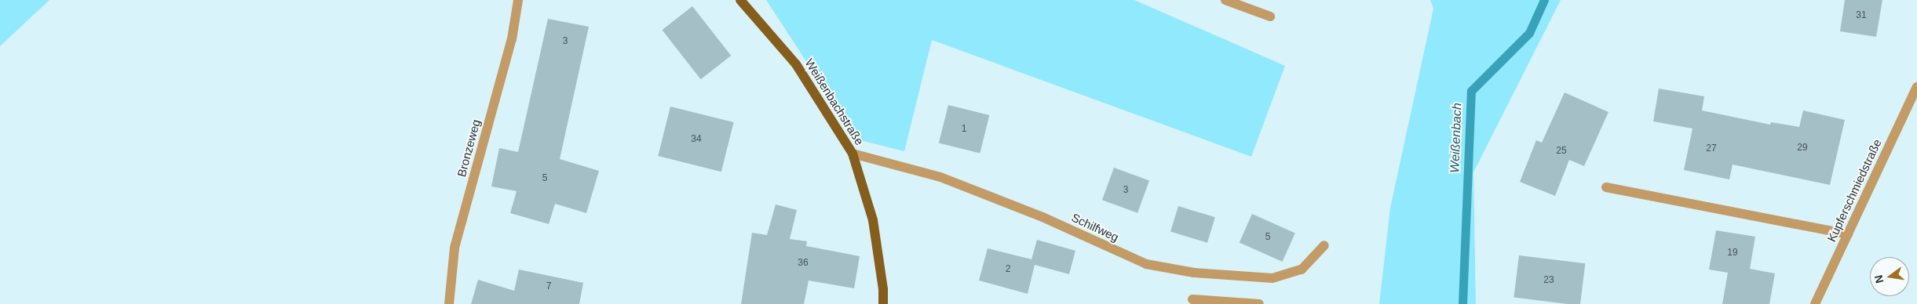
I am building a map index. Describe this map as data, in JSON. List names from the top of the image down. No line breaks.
{"streets":{"main road":["Weißenbachstraße"],"street":["Bronzeweg","Kupferschmiedstraße","Schilfweg"]},"crossings":[["Weißenbachstraße","Schilfweg"]],"water":["Weißenbach"],"house_numbers":["31","3","1","34","29","27","25","5","3","5","19","36","2","23","7"],"north":"left"}
